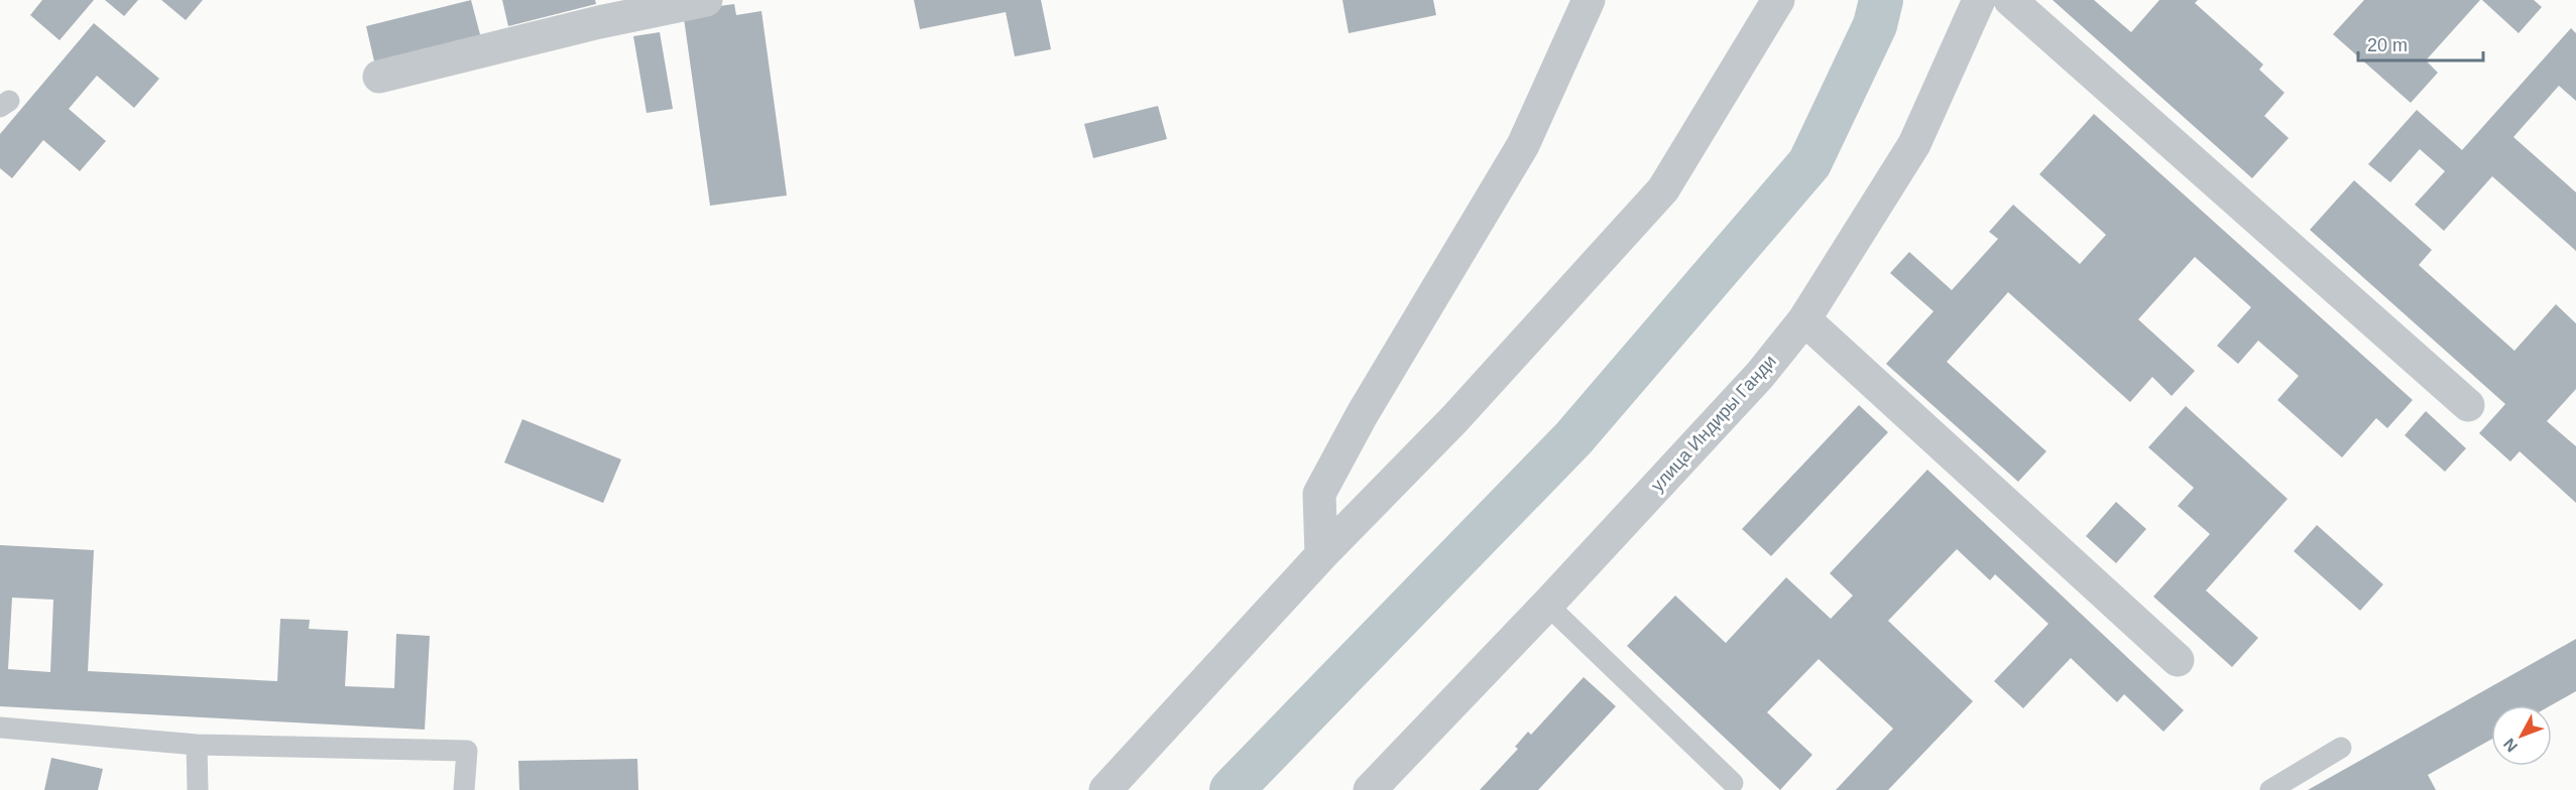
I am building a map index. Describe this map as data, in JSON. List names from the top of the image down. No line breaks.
{"streets":{"street":["улица Индиры Ганди"]},"scale_bar":"20 m","north":"bottom left"}
